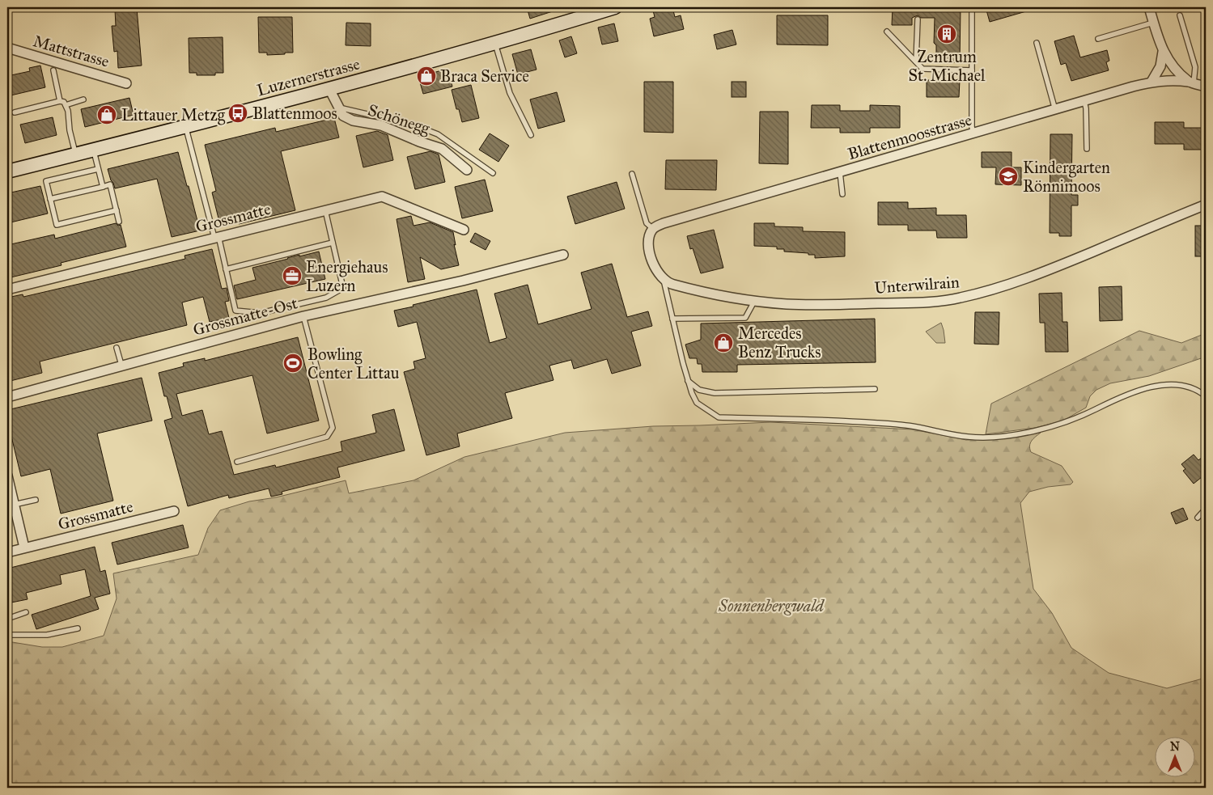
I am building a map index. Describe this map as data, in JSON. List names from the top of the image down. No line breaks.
{"streets":{"main road":["Luzernerstrasse"],"street":["Mattstrasse","Schönegg","Blattenmoosstrasse","Grossmatte","Unterwilrain","Grossmatte-Ost"]},"crossings":[["Luzernerstrasse","Schönegg"]],"parks":["Sonnenbergwald"],"places":{"building":["Zentrum St. Michael"],"shop":["Braca Service","Littauer Metzg","Mercedes Benz Trucks"],"bus stop":["Blattenmoos"],"school or university":["Kindergarten Rönnimoos"],"office":["Energiehaus Luzern"],"sports":["Bowling Center Littau"]},"north":"top"}
